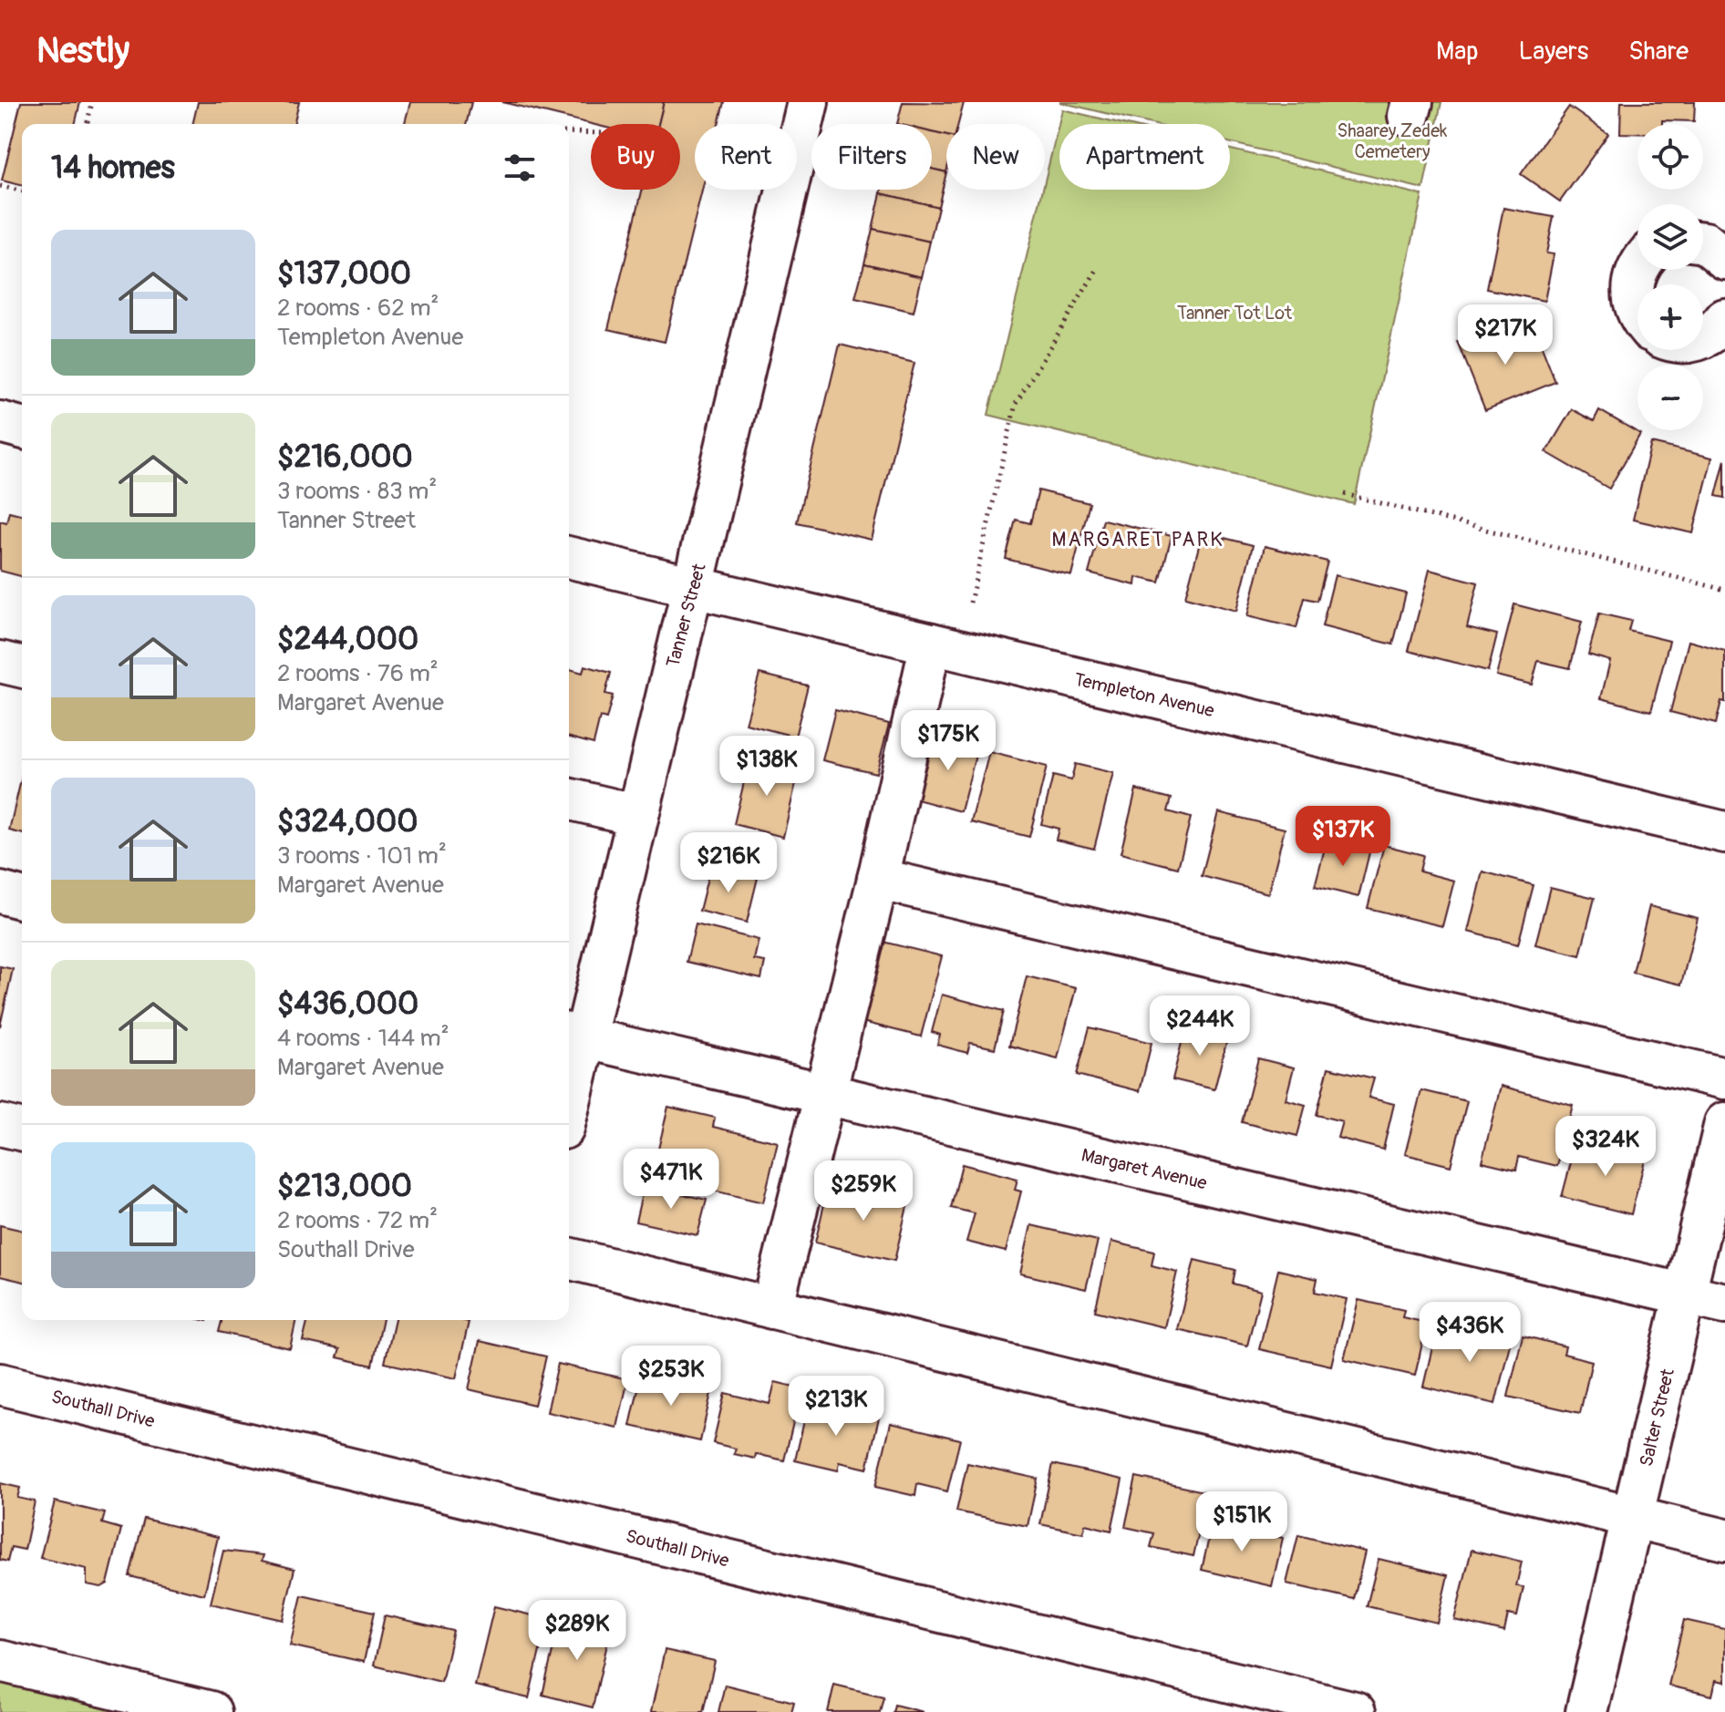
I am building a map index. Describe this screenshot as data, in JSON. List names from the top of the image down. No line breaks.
{"streets":{"street":["Tanner Street","Templeton Avenue","Margaret Avenue","Southall Drive","Salter Street"]},"crossings":[["Tanner Street","Templeton Avenue"],["Tanner Street","Margaret Avenue"],["Margaret Avenue","Salter Street"]],"districts":["MARGARET PARK"],"parks":["Shaarey Zedek Cemetery","Tanner Tot Lot"],"page":{"header":"Nestly","nav":["Map","Layers","Share"],"map_buttons":["+","−"],"chip":["Buy","Rent","Filters","New","Apartment"],"heading":"14 homes","list":[{"name":"$137,000","note":"2 rooms · 62 m² · Templeton Avenue"},{"name":"$216,000","note":"3 rooms · 83 m² · Tanner Street"},{"name":"$244,000","note":"2 rooms · 76 m² · Margaret Avenue"},{"name":"$324,000","note":"3 rooms · 101 m² · Margaret Avenue"},{"name":"$436,000","note":"4 rooms · 144 m² · Margaret Avenue"},{"name":"$213,000","note":"2 rooms · 72 m² · Southall Drive"}],"price":["$217K","$175K","$138K","$137K","$216K","$244K","$324K","$471K","$259K","$436K","$253K","$213K","$151K","$289K"]}}
